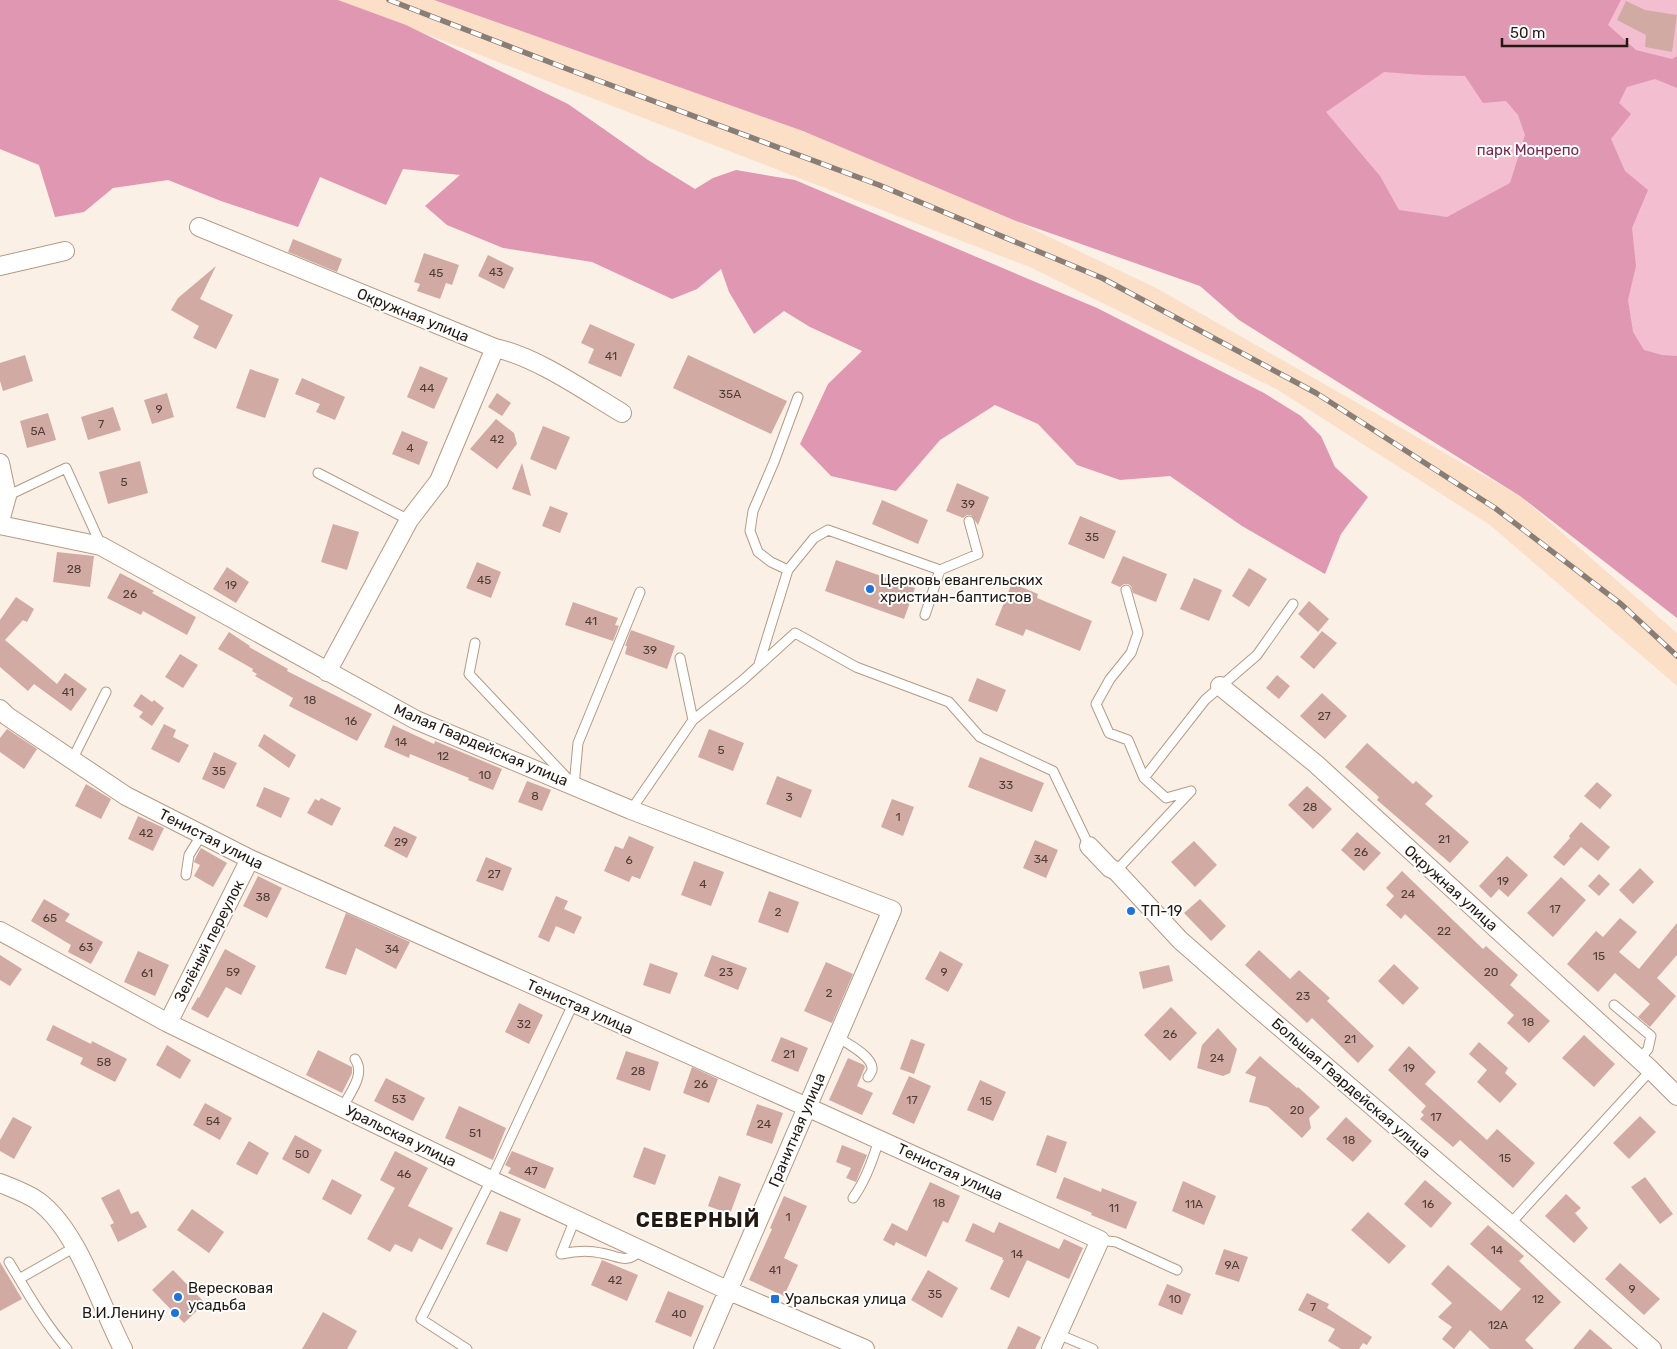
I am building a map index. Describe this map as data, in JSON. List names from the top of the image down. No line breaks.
{"streets":{"street":["Окружная улица","Малая Гвардейская улица","Тенистая улица","Зелёный переулок","Большая Гвардейская улица","Гранитная улица","Уральская улица"]},"crossings":[["Малая Гвардейская улица","Гранитная улица"],["Тенистая улица","Зелёный переулок"],["Тенистая улица","Гранитная улица"],["Зелёный переулок","Уральская улица"],["Гранитная улица","Уральская улица"]],"districts":["СЕВЕРНЫЙ"],"parks":["парк Монрепо"],"places":{"other":["Церковь евангельских христиан-баптистов","ТП-19","Вересковая усадьба","В.И.Ленину"],"transit":["Уральская улица"]},"house_numbers":["43","45","41","44","35А","9","7","5А","42","4","5","39","35","28","45","19","26","41","39","41","18","27","16","14","5","12","35","10","33","8","3","28","1","42","21","29","26","34","6","27","19","4","24","38","17","2","65","22","63","34","15","59","23","9","20","61","2","23","18","32","26","21","21","24","58","19","28","26","53","17","15","20","17","54","24","51","18","50","15","47","46","18","11А","16","11","1","14","14","9А","41","42","9","35","10","12","7","40","12А"],"scale_bar":"50 m"}
